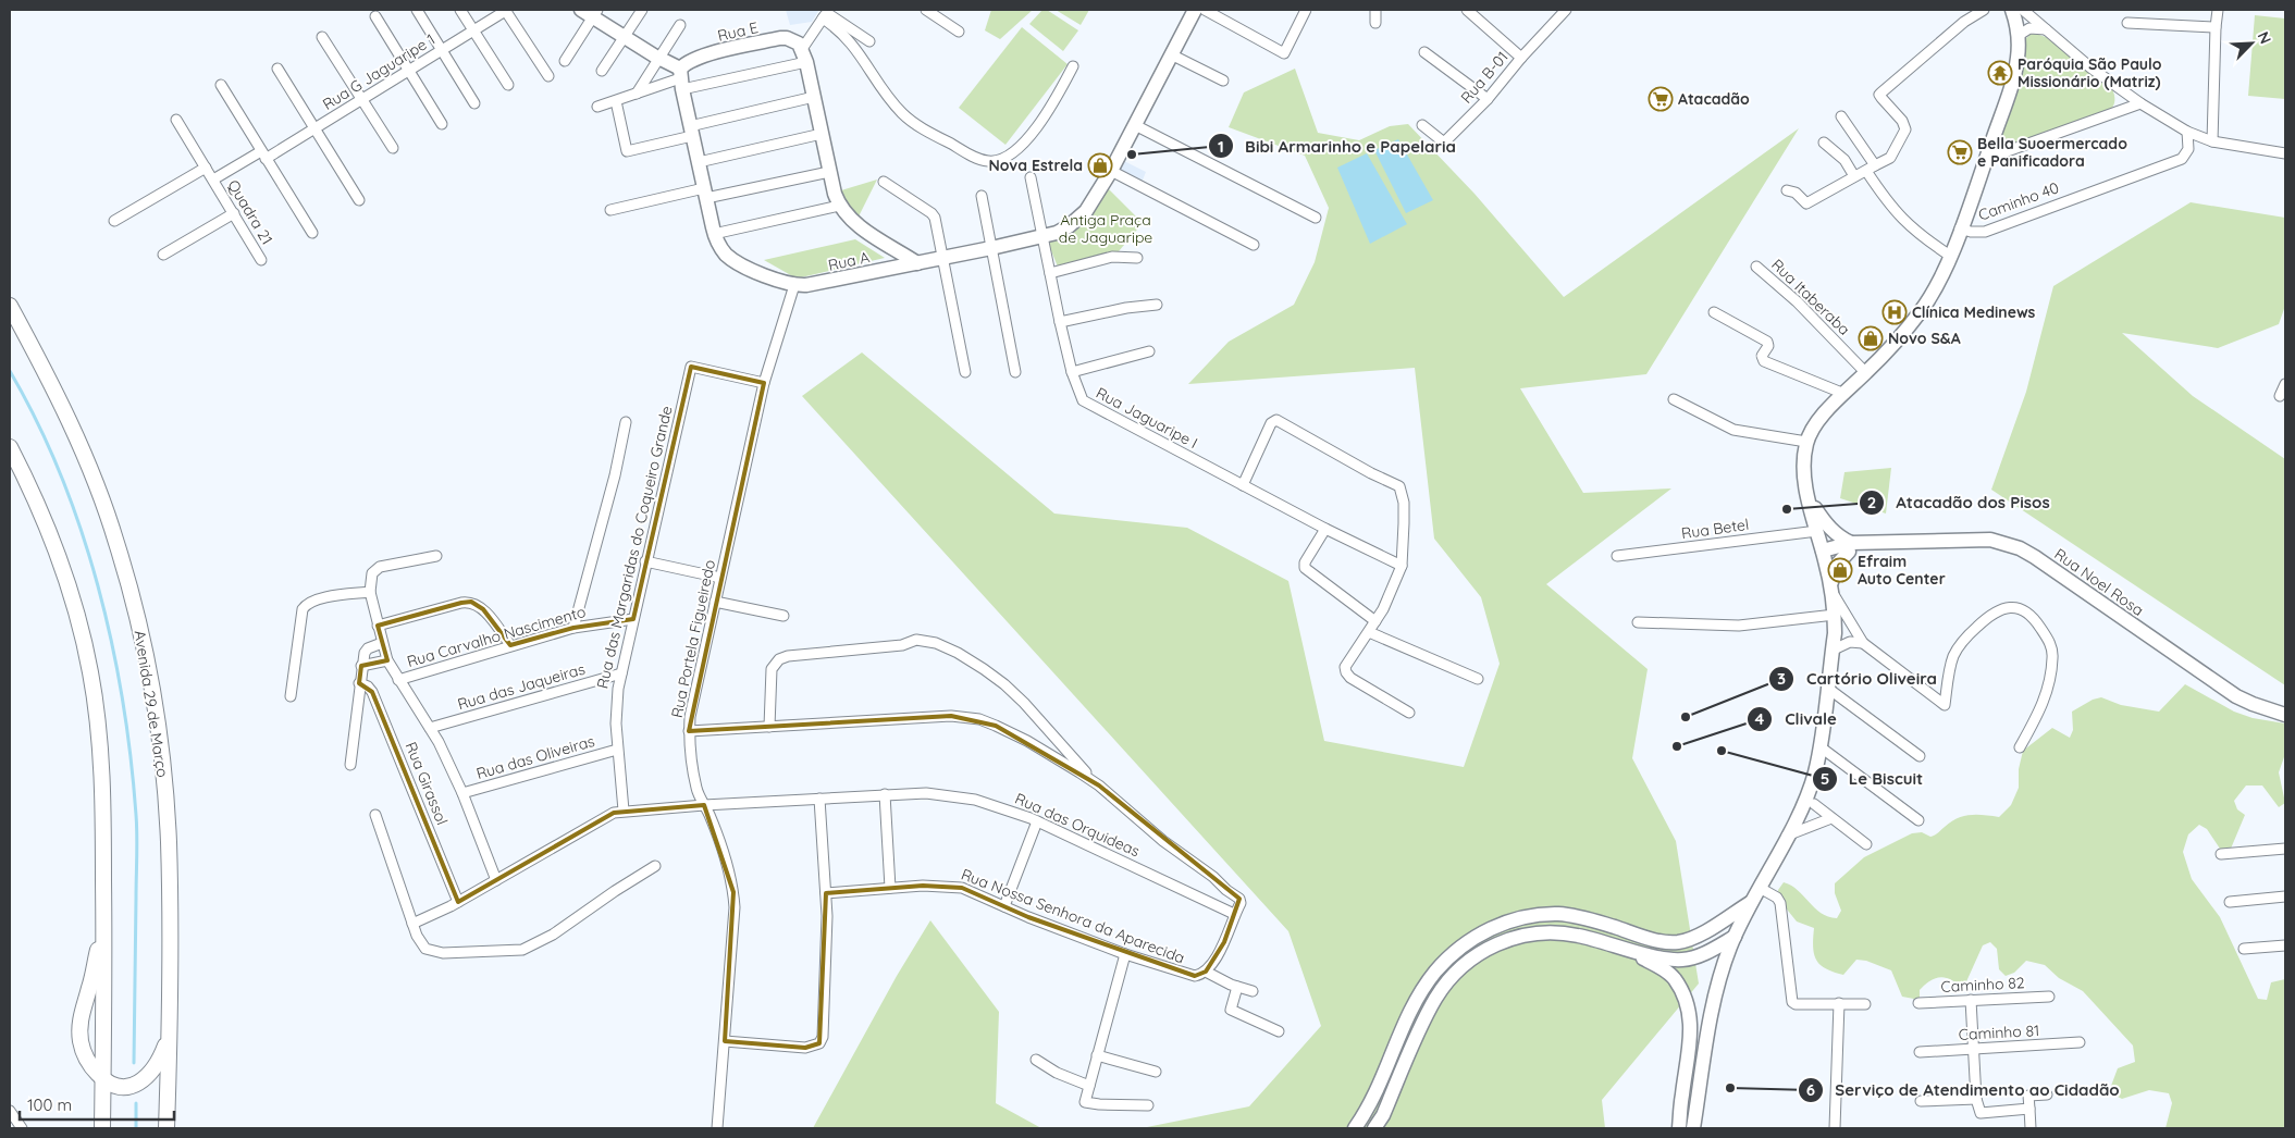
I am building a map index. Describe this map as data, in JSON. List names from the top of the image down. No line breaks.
{"streets":{"main road":["Rua E","Rua A","Rua Noel Rosa","Avenida 29 de Março"],"street":["Rua G Jaguaripe 1","Rua B-01","Caminho 40","Quadra 21","Rua Itaberaba","Rua Jaguaripe I","Rua Betel","Rua das Margaridas do Coqueiro Grande","Rua Carvalho Nascimento","Rua Portela Figueiredo","Rua das Jaqueiras","Rua das Oliveiras","Rua Girassol","Rua das Orquideas","Rua Nossa Senhora da Aparecida","Caminho 82","Caminho 81"]},"crossings":[["Rua E","Rua A"],["Rua G Jaguaripe 1","Quadra 21"],["Rua A","Rua Portela Figueiredo"],["Rua das Margaridas do Coqueiro Grande","Rua Carvalho Nascimento"],["Rua das Margaridas do Coqueiro Grande","Rua Portela Figueiredo"],["Rua das Margaridas do Coqueiro Grande","Rua das Jaqueiras"],["Rua das Margaridas do Coqueiro Grande","Rua das Oliveiras"],["Rua das Margaridas do Coqueiro Grande","Rua das Orquideas"],["Rua Portela Figueiredo","Rua das Orquideas"],["Rua Girassol","Rua das Orquideas"]],"parks":["Antiga Praça de Jaguaripe"],"places":{"temple":["Paróquia São Paulo Missionário (Matriz)"],"supermarket":["Atacadão","Bella Suoermercado e Panificadora"],"other":["Bibi Armarinho e Papelaria","Atacadão dos Pisos","Cartório Oliveira","Clivale","Le Biscuit","Serviço de Atendimento ao Cidadão"],"shop":["Nova Estrela","Novo S&A","Efraim Auto Center"],"hospital":["Clínica Medinews"]},"scale_bar":"100 m","north":"top right"}
